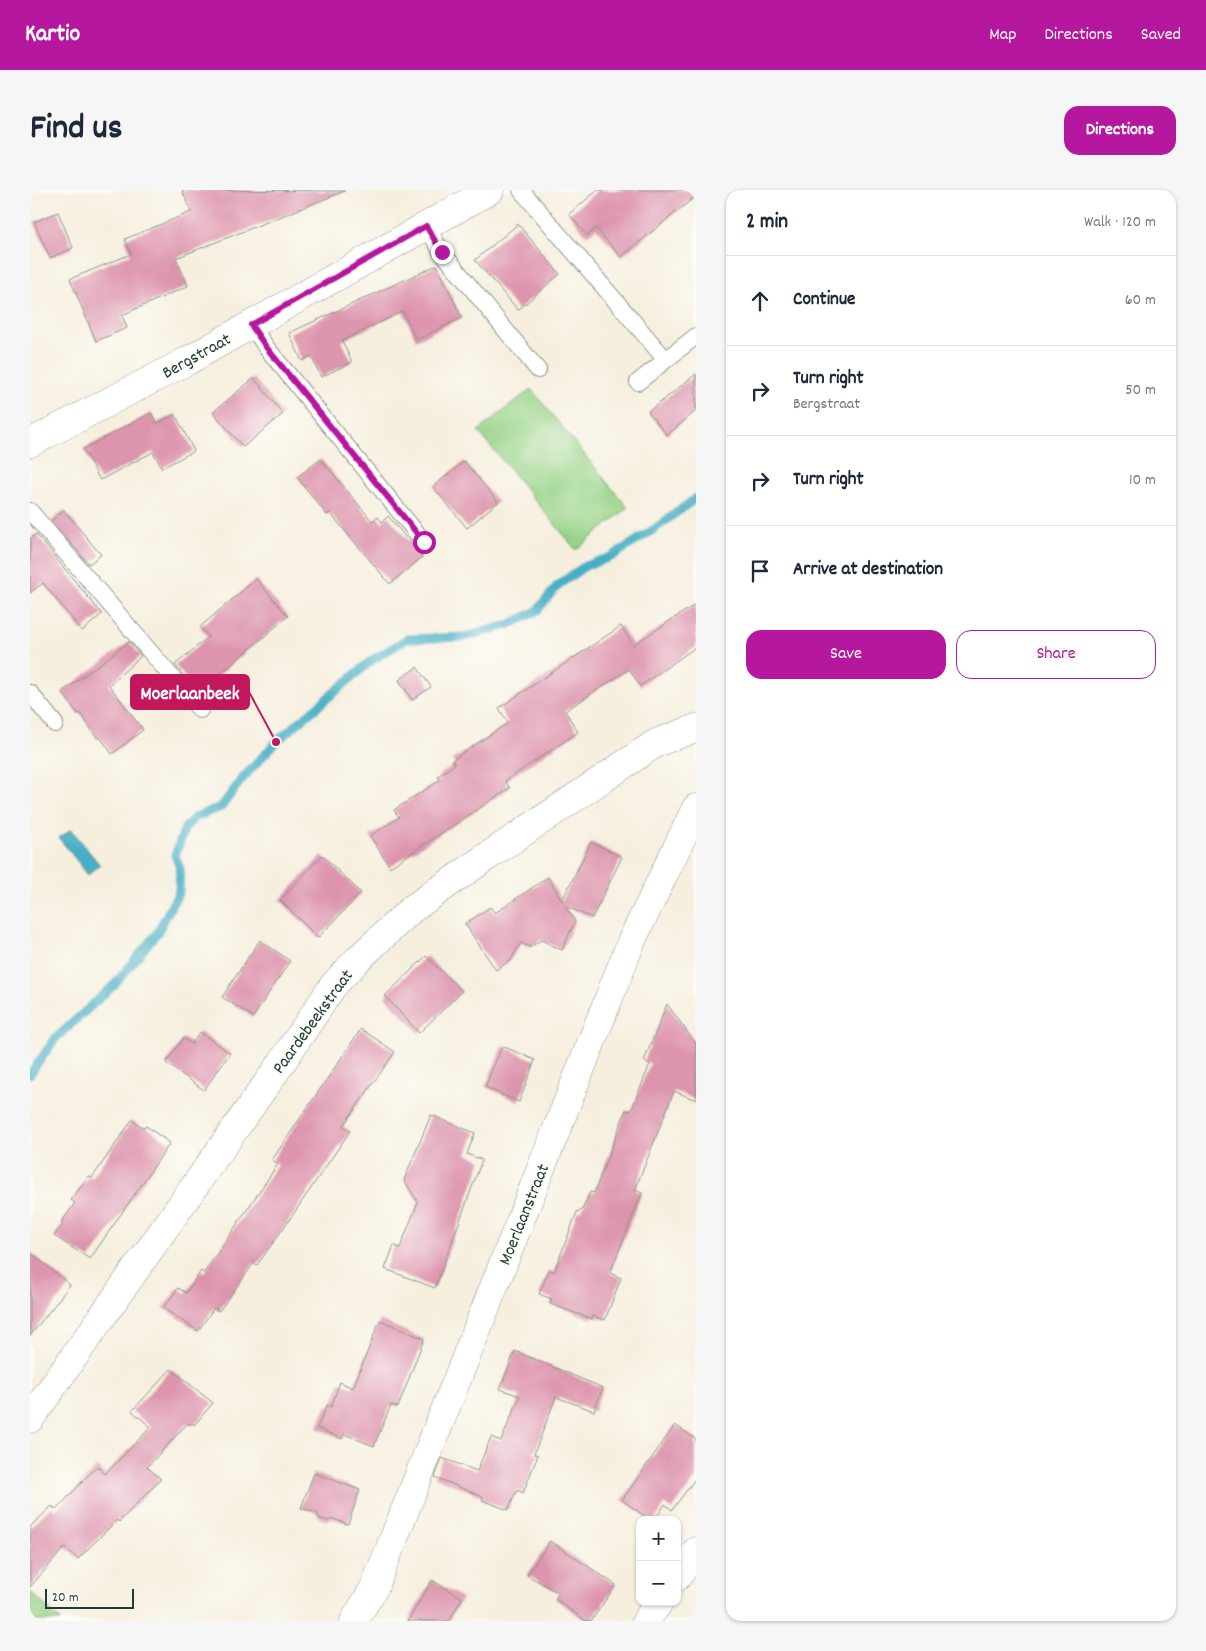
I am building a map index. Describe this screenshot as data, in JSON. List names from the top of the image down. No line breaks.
{"streets":{"street":["Bergstraat","Paardebeekstraat","Moerlaanstraat"]},"places":["Moerlaanbeek"],"scale_bar":"20 m","page":{"header":"Kartio","nav":["Map","Directions","Saved"],"title":"Find us","buttons":["Directions",["Save","Share"]],"heading":["2 min","Walk · 120 m"],"list":[["Continue","60 m"],["Turn right","Bergstraat","50 m"],["Turn right","10 m"],"Arrive at destination"],"map_buttons":["+","−"],"scale":"20 m"}}
